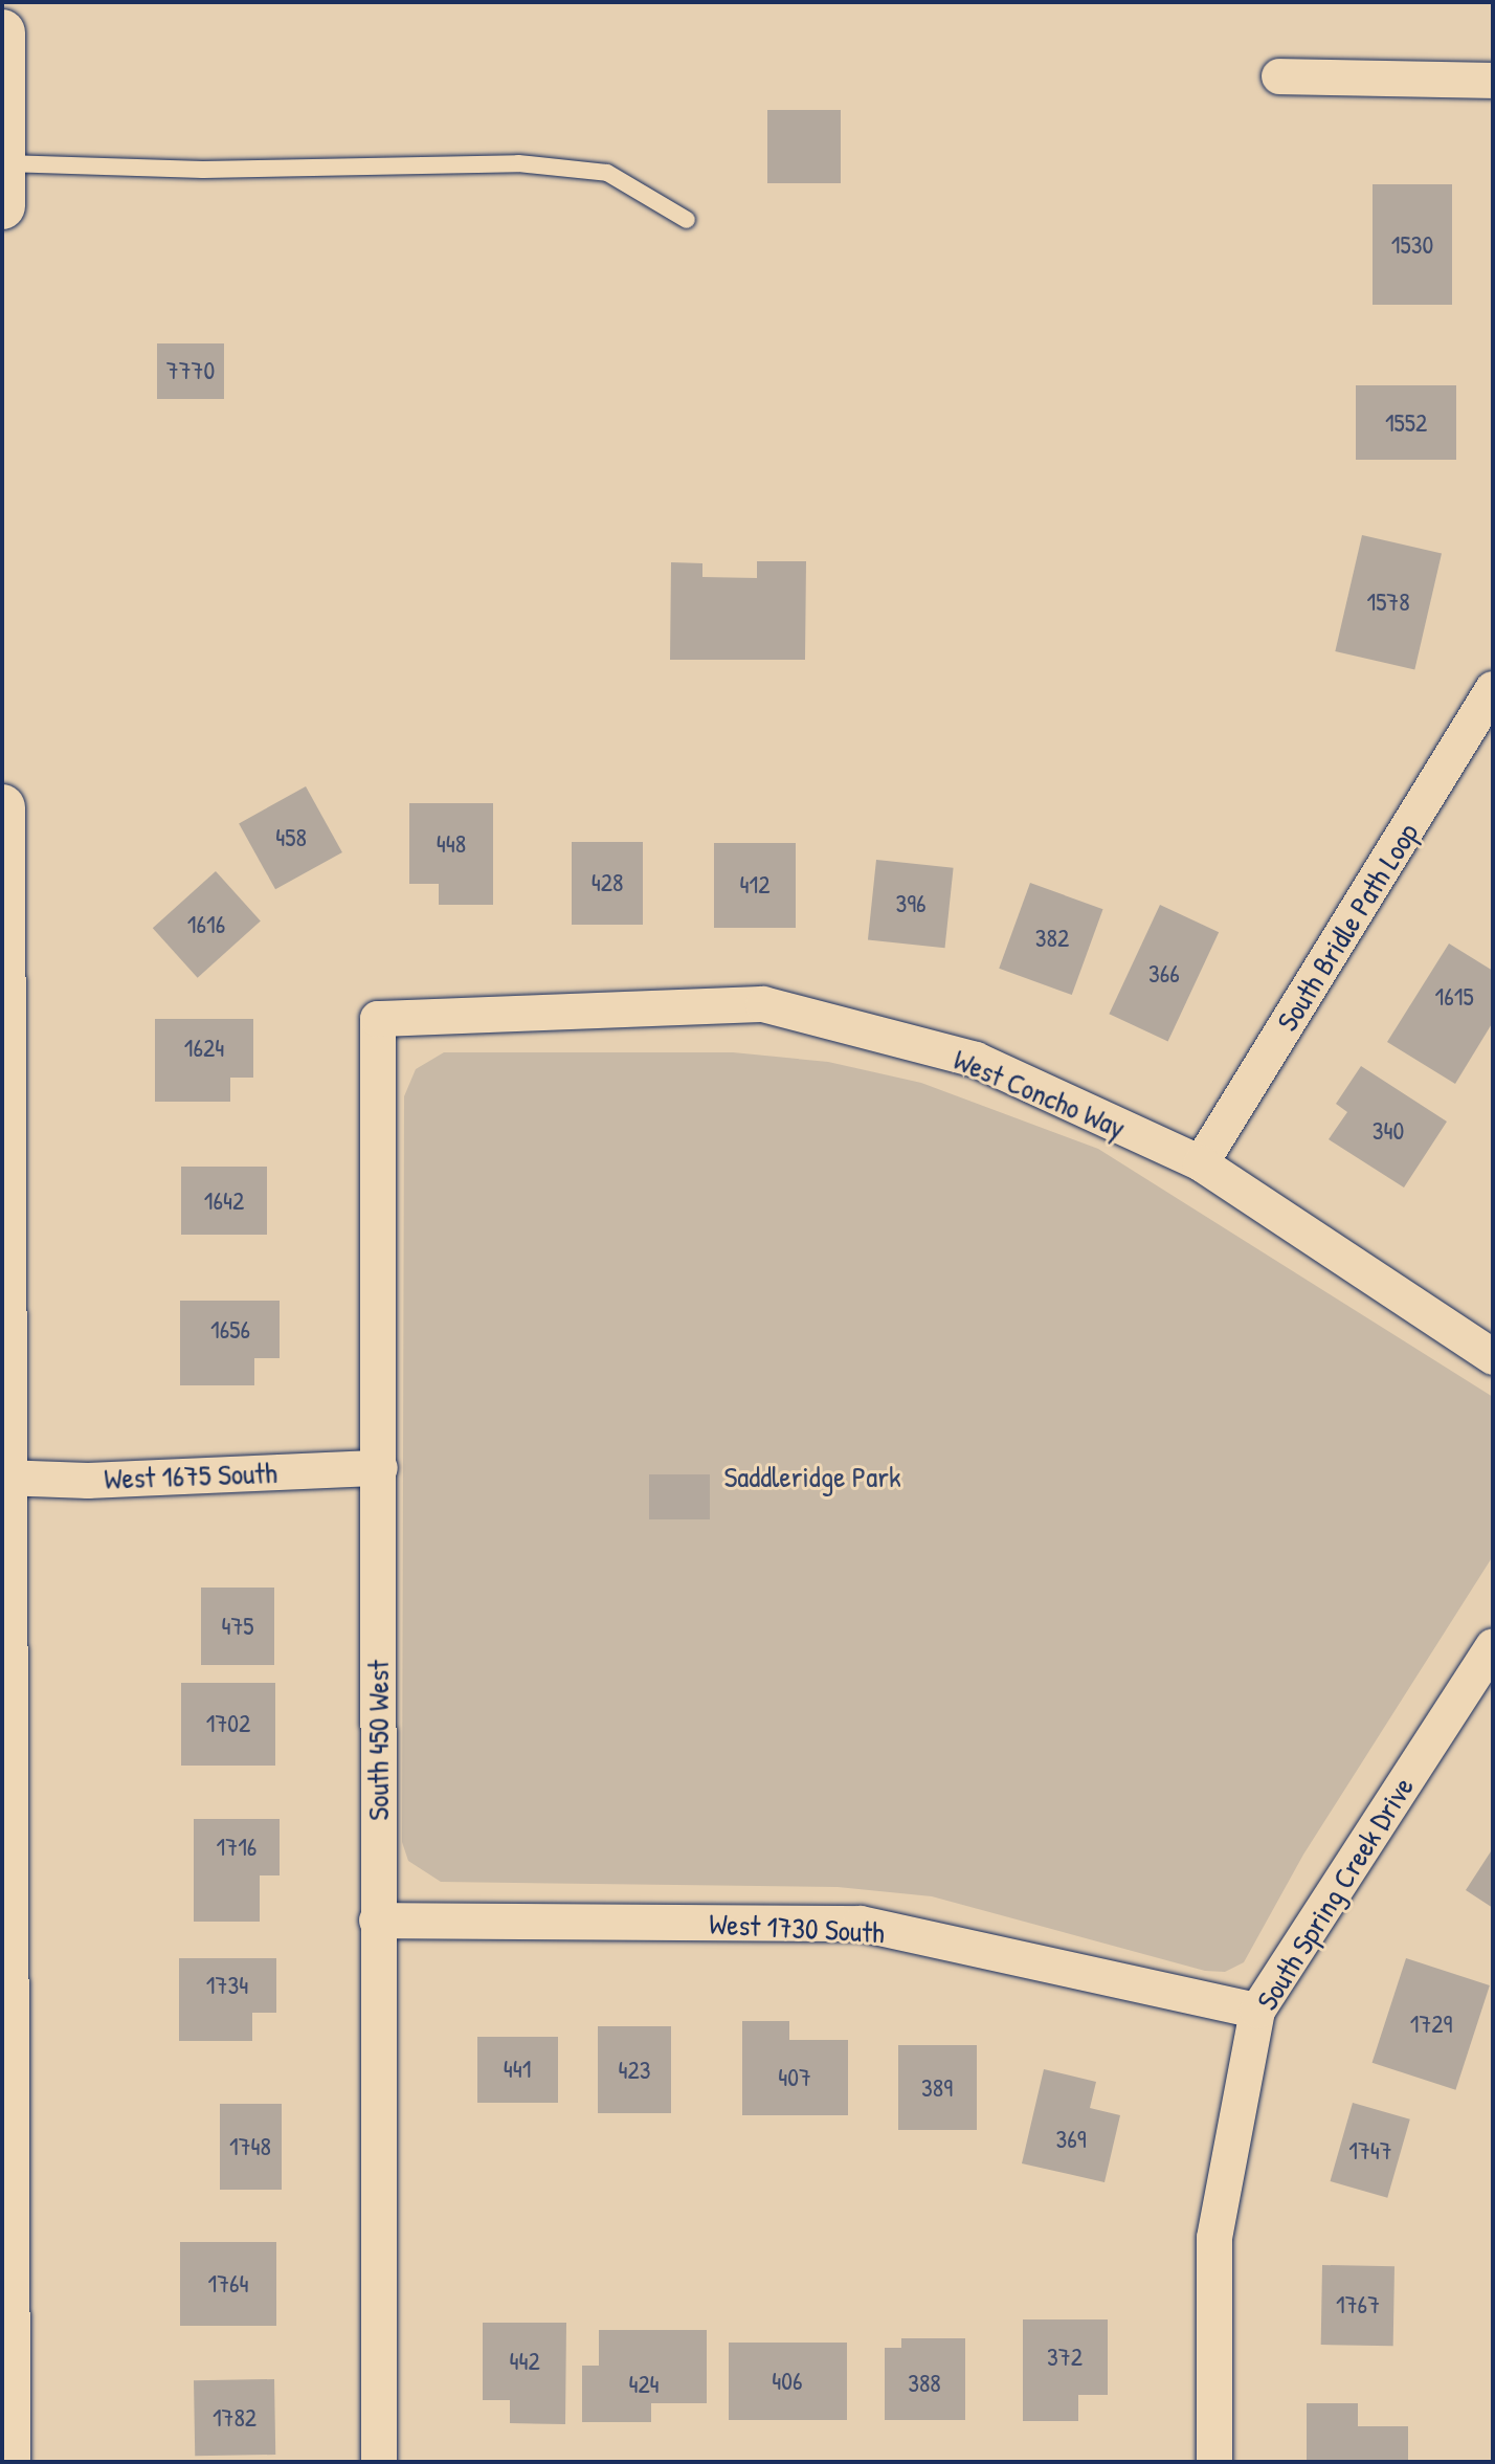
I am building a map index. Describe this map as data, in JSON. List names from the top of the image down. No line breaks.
{"streets":{"street":["South Bridle Path Loop","West Concho Way","West 1675 South","South 450 West","South Spring Creek Drive","West 1730 South"]},"crossings":[["South Bridle Path Loop","West Concho Way"],["West Concho Way","South 450 West"],["West 1675 South","South 450 West"],["South 450 West","West 1730 South"],["South Spring Creek Drive","West 1730 South"]],"parks":["Saddleridge Park"],"house_numbers":["1530","7770","1552","1578","458","448","428","412","396","1616","382","366","1615","1624","340","1642","1656","475","1702","1716","1734","1729","441","423","407","389","369","1748","1747","1764","1767","372","442","406","388","424","1782"]}
